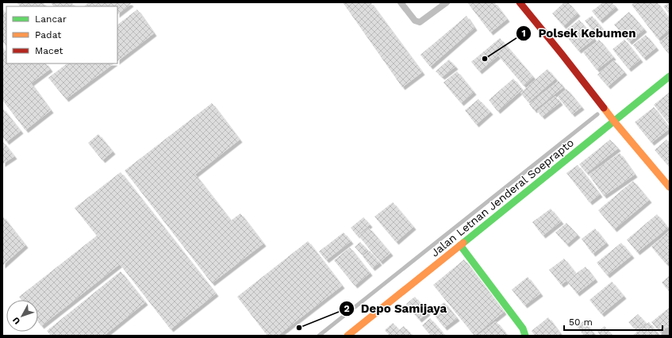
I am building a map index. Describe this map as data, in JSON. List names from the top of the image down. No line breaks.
{"streets":{"street":["Jalan Letnan Jenderal Soeprapto"]},"places":["Polsek Kebumen","Depo Samijaya"],"legend":["Lancar","Padat","Macet"],"scale_bar":"50 m","north":"bottom left"}
